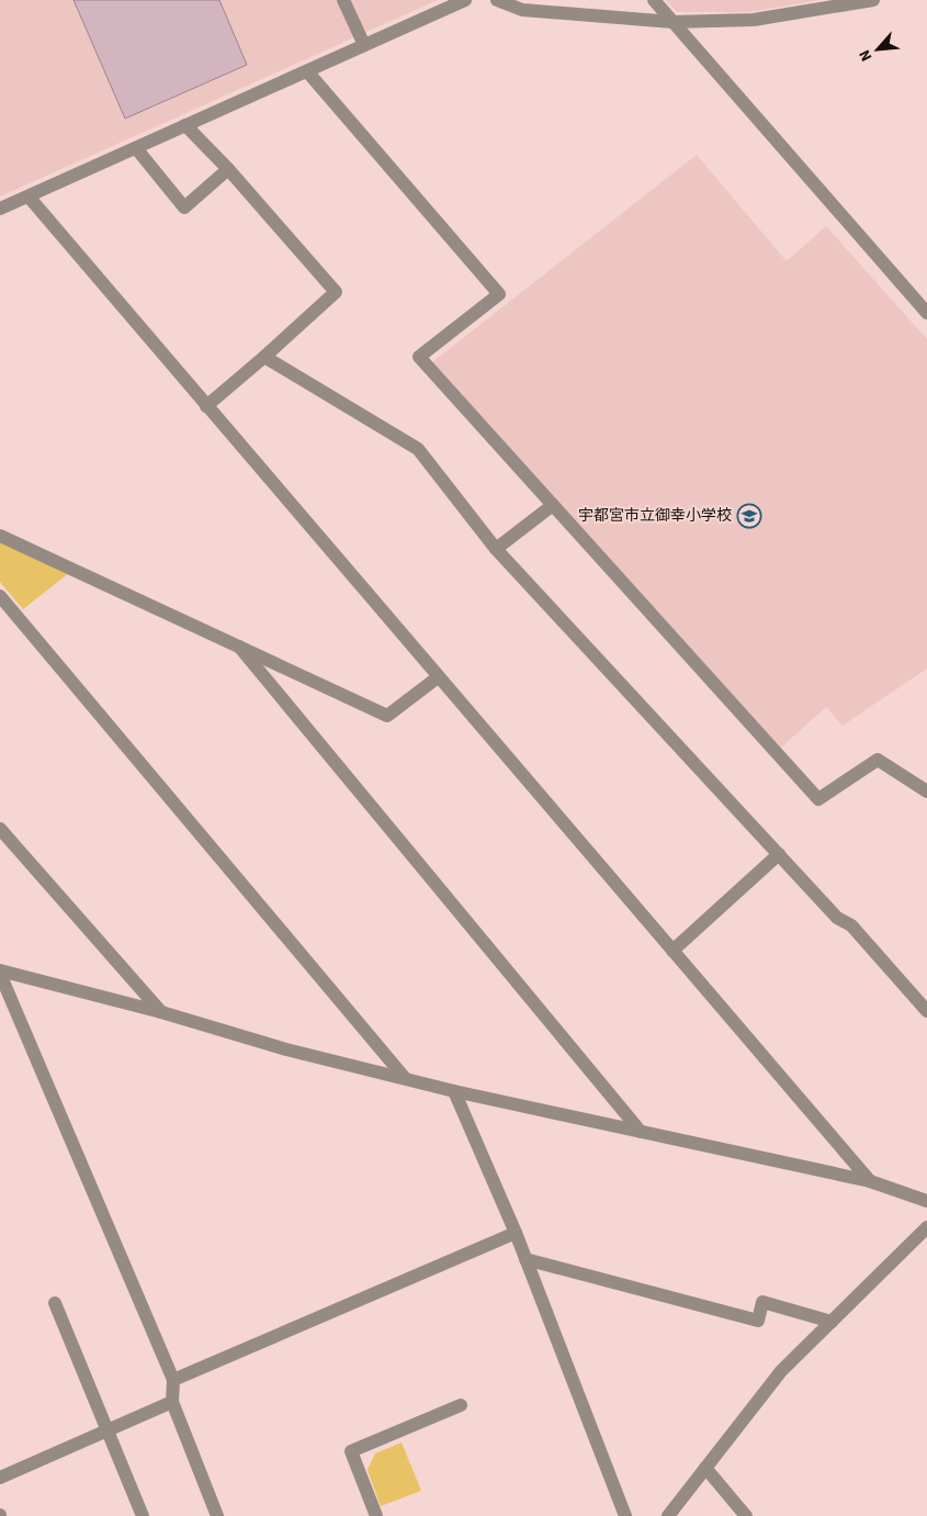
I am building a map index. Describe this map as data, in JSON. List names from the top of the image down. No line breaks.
{"places":{"school or university":["宇都宮市立御幸小学校"]},"north":"bottom left"}
